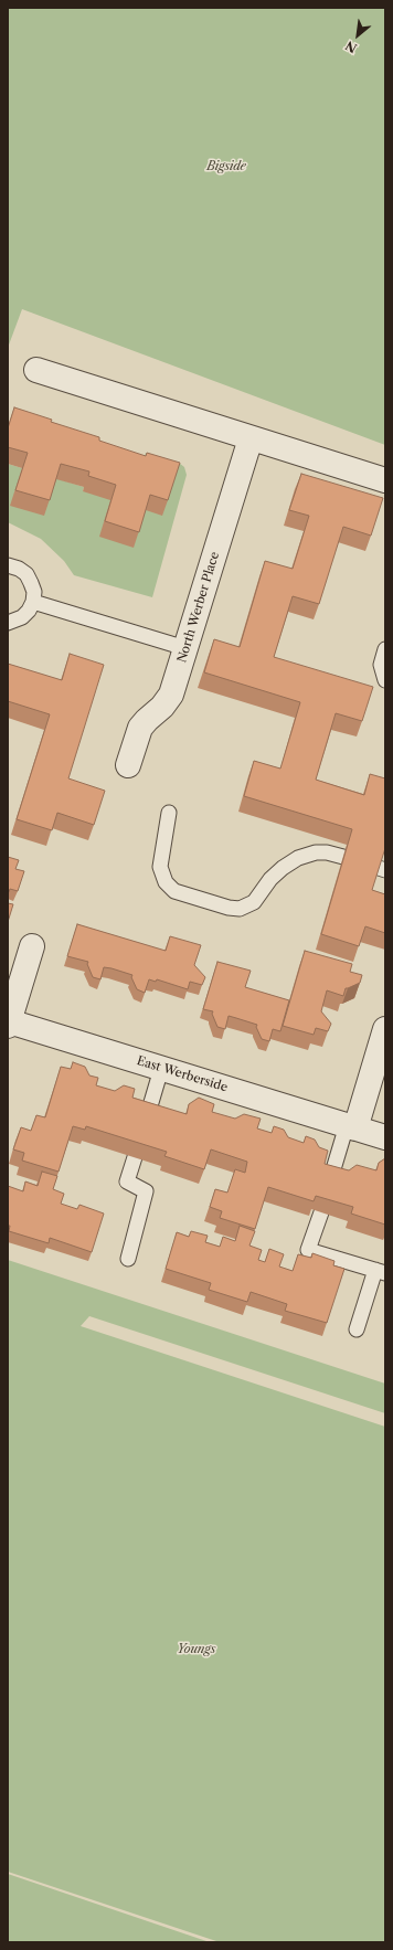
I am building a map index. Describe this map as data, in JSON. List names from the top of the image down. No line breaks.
{"streets":{"street":["North Werber Place","East Werberside"]},"parks":["Bigside","Youngs"],"north":"bottom left"}
